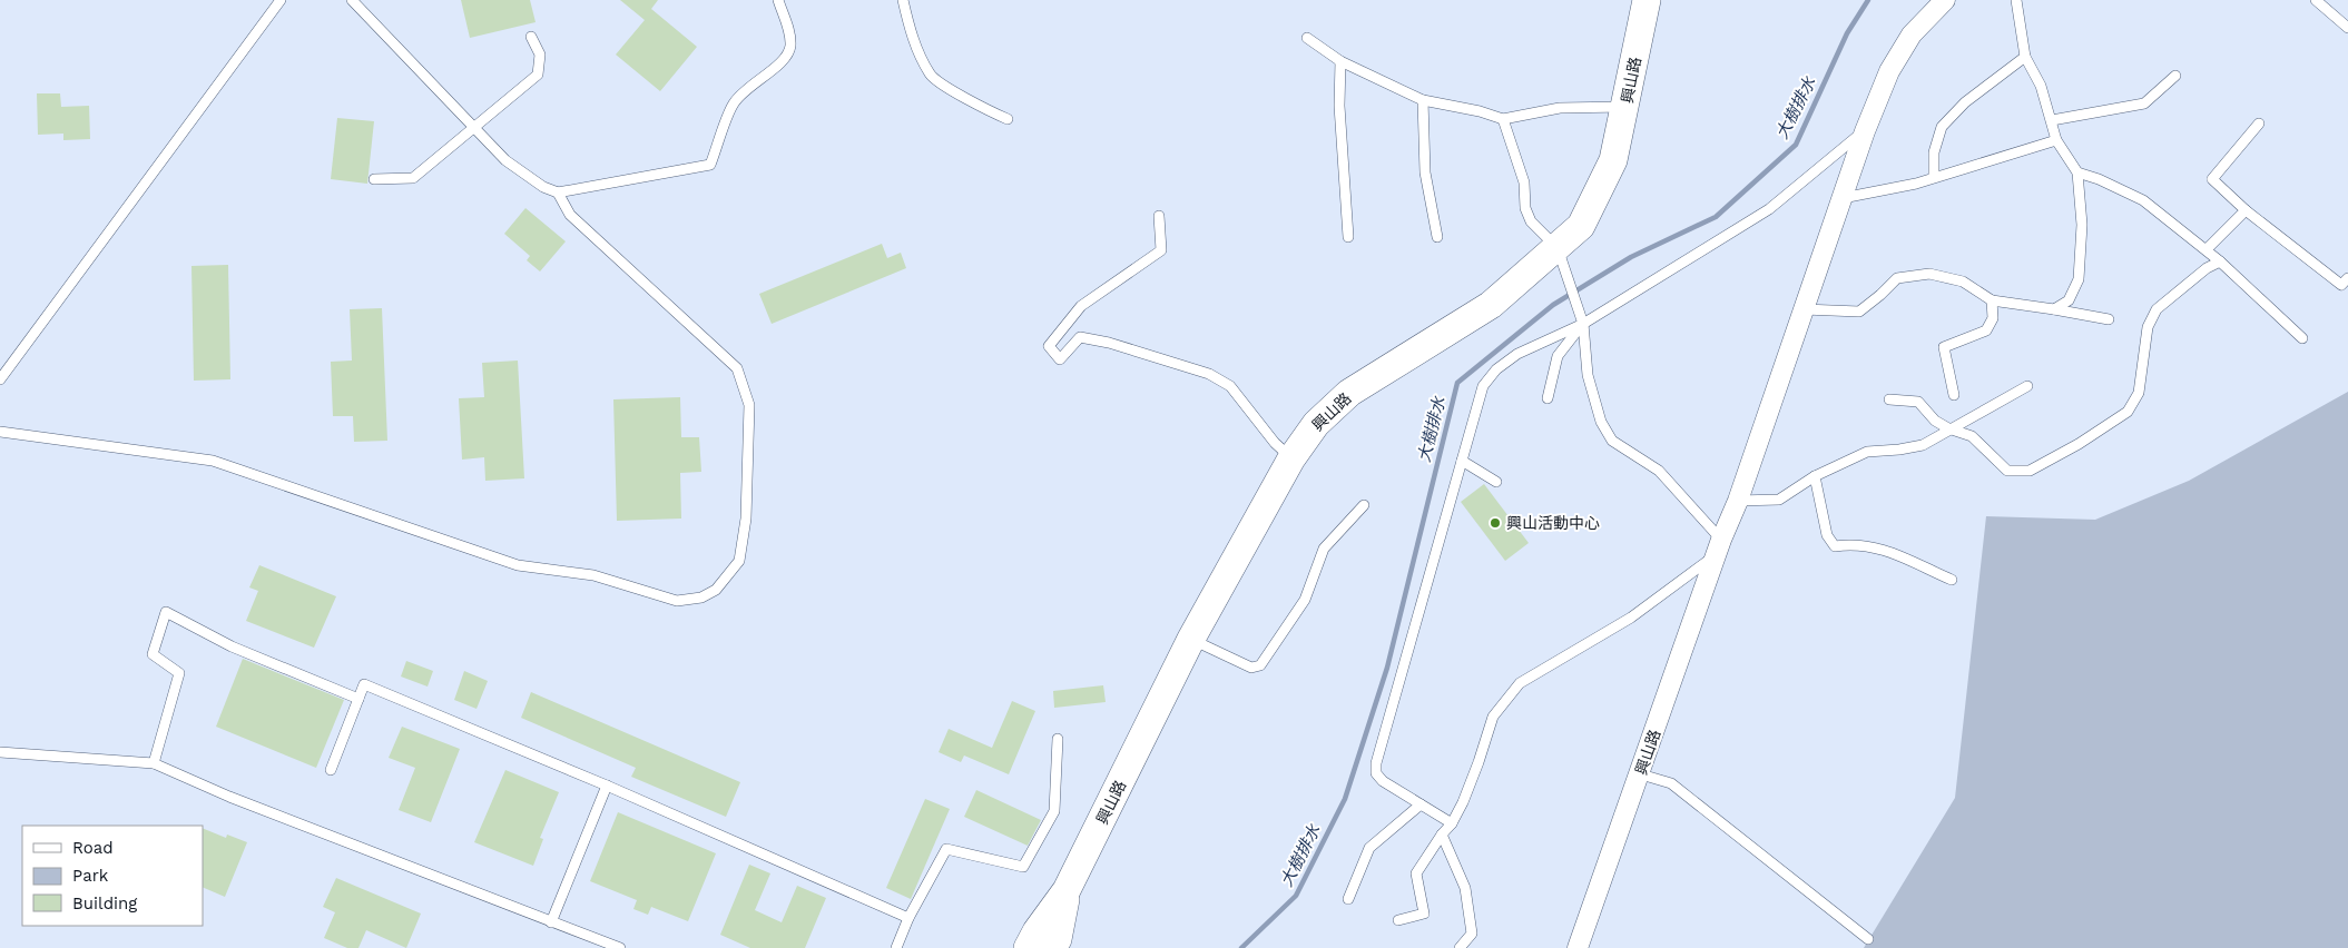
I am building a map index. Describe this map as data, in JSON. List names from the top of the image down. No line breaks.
{"streets":{"main road":["興山路"]},"water":["大樹排水"],"places":["興山活動中心"],"legend":["Road","Park","Building"]}
